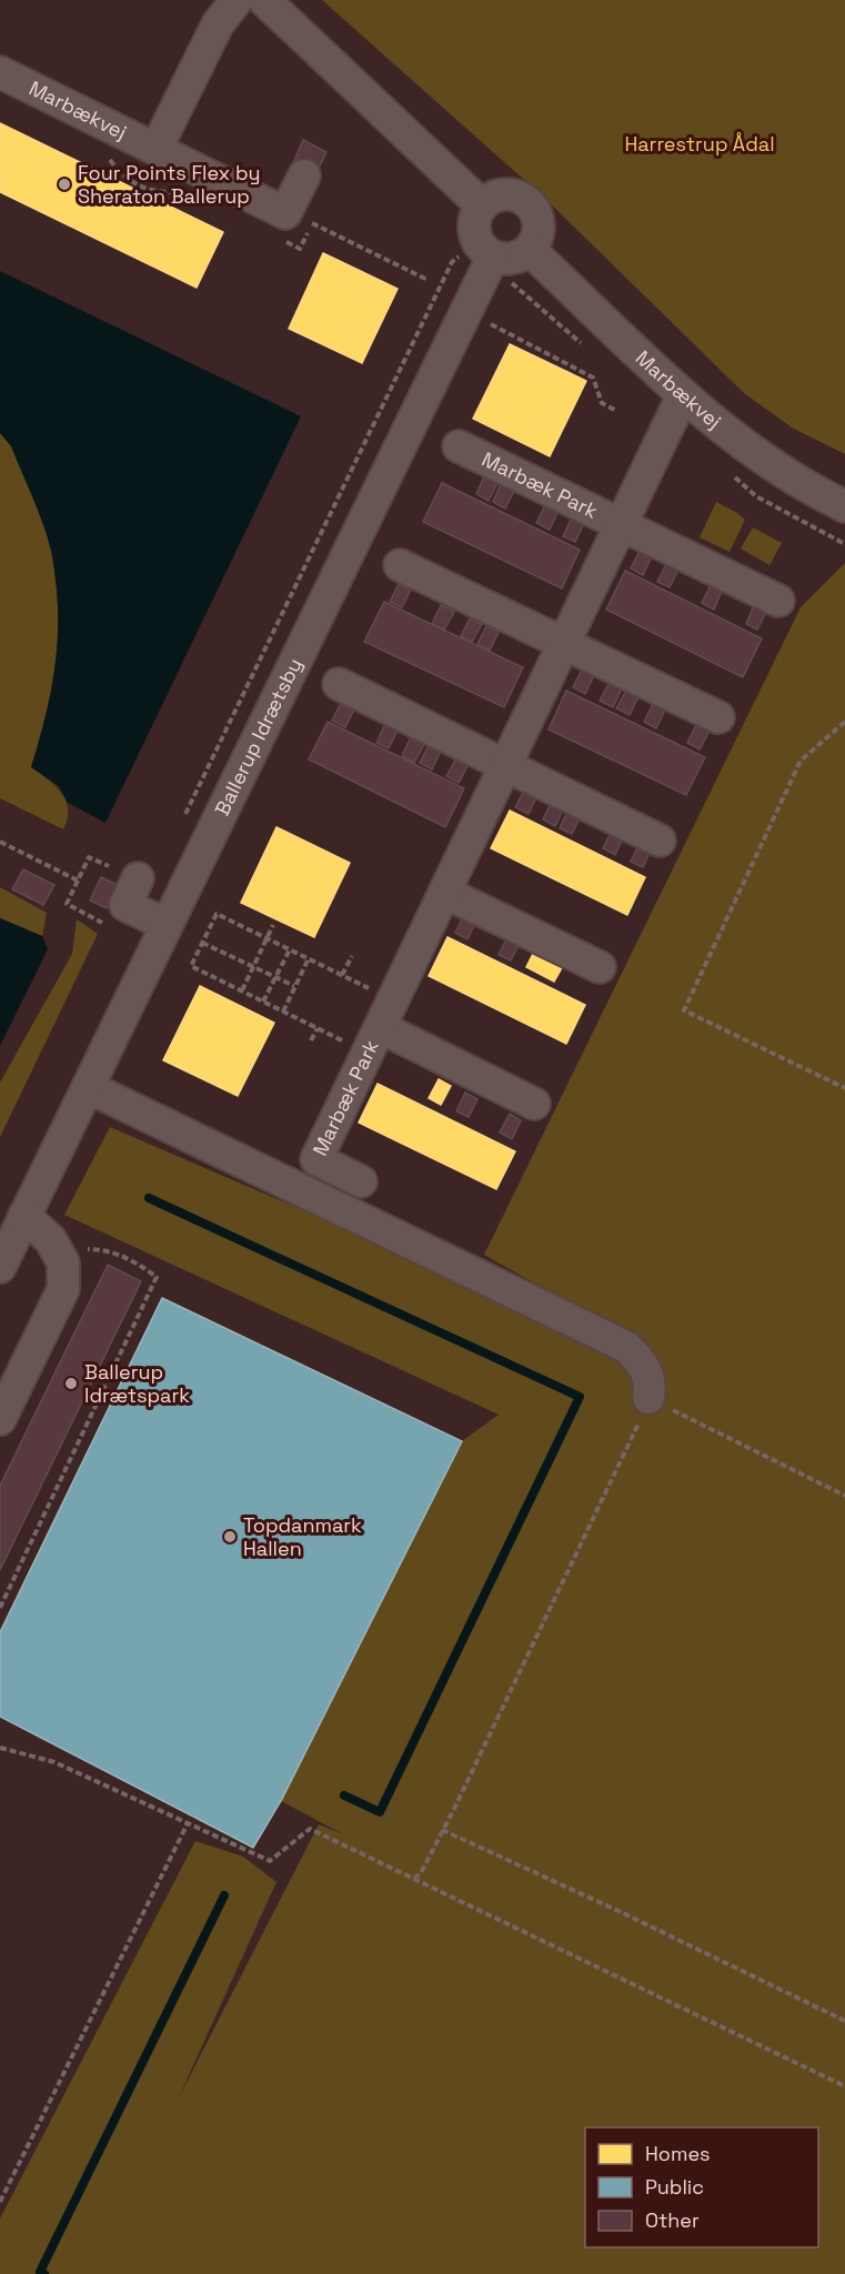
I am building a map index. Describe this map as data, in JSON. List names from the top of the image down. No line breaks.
{"streets":{"street":["Marbækvej","Marbæk Park","Ballerup Idrætsby"]},"crossings":[["Marbækvej","Marbæk Park"],["Marbækvej","Ballerup Idrætsby"]],"parks":["Harrestrup Ådal"],"places":["Four Points Flex by Sheraton Ballerup","Ballerup Idrætspark","Topdanmark Hallen"],"legend":["Homes","Public","Other"]}
